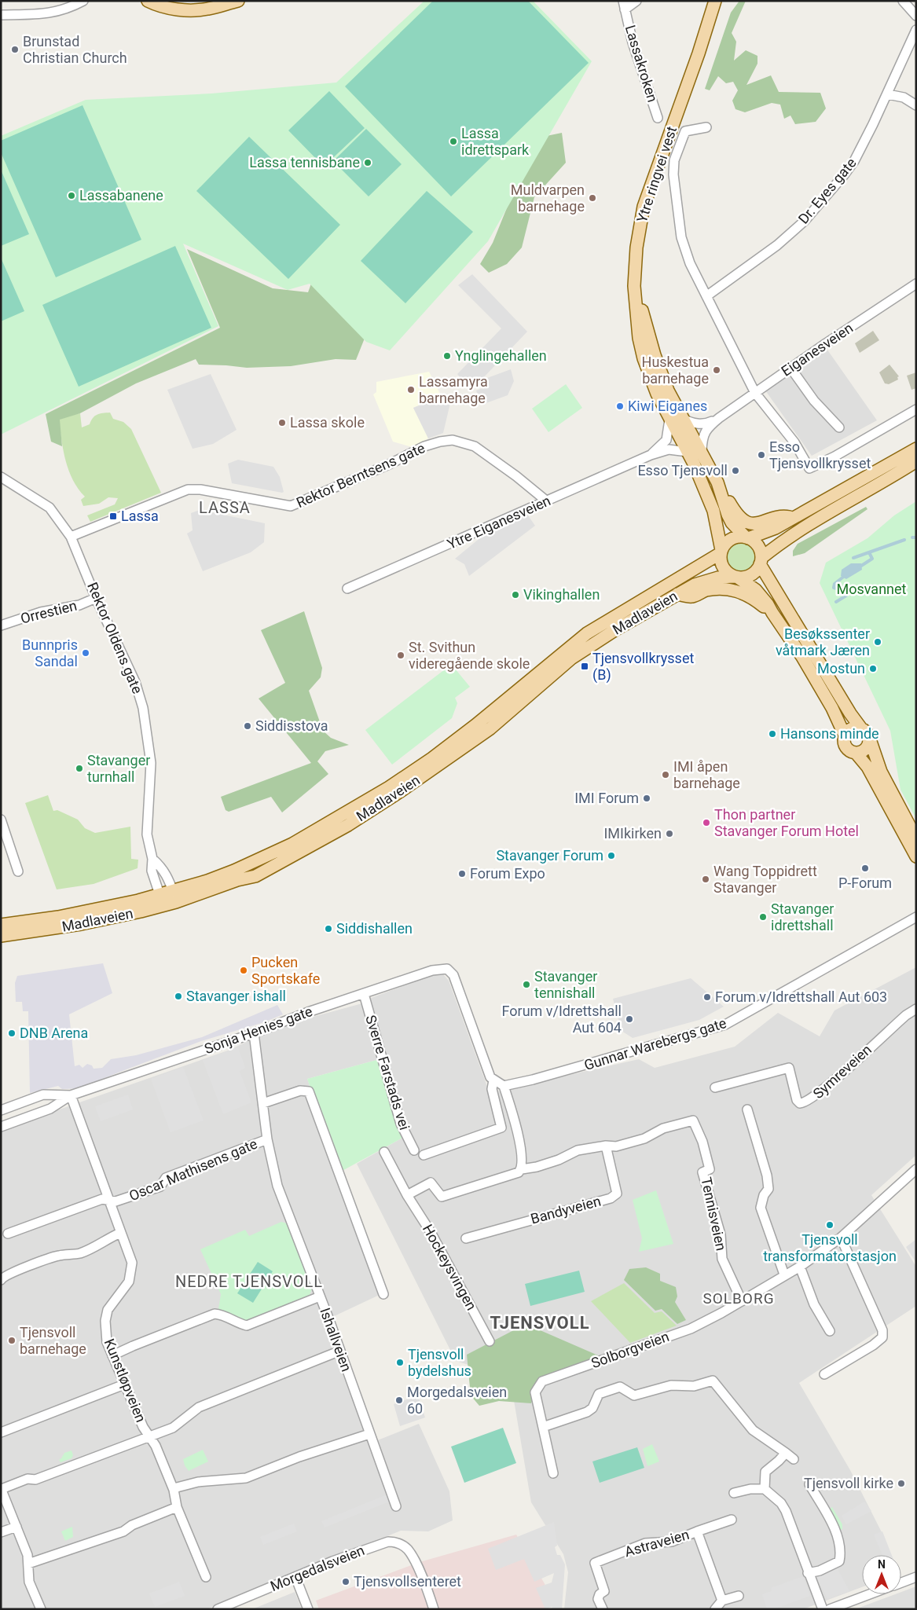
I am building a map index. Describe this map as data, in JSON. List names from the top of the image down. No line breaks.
{"streets":{"main road":["Ytre ringvei vest","Madlaveien"],"street":["Lassakroken","Dr. Eyes gate","Eiganesveien","Rektor Berntsens gate","Ytre Eiganesveien","Orrestien","Rektor Oldens gate","Sonja Henies gate","Gunnar Warebergs gate","Symreveien","Sverre Farstads vei","Oscar Mathisens gate","Bandyveien","Tennisveien","Hockeysvingen","Ishallveien","Solborgveien","Kunstløpveien","Astraveien","Morgedalsveien"]},"crossings":[["Ytre ringvei vest","Eiganesveien"],["Ytre ringvei vest","Ytre Eiganesveien"],["Ytre ringvei vest","Madlaveien"],["Rektor Berntsens gate","Ytre Eiganesveien"],["Rektor Berntsens gate","Rektor Oldens gate"],["Orrestien","Rektor Oldens gate"],["Madlaveien","Rektor Oldens gate"],["Sonja Henies gate","Sverre Farstads vei"],["Sonja Henies gate","Ishallveien"],["Sonja Henies gate","Kunstløpveien"],["Oscar Mathisens gate","Ishallveien"],["Oscar Mathisens gate","Kunstløpveien"],["Bandyveien","Tennisveien"],["Tennisveien","Solborgveien"]],"districts":["LASSA","NEDRE TJENSVOLL","SOLBORG","TJENSVOLL"],"parks":["Mosvannet"],"places":{"other":["Brunstad Christian Church","Lassa idrettspark","Lassa tennisbane","Lassabanene","Muldvarpen barnehage","Ynglingehallen","Huskestua barnehage","Lassamyra barnehage","Kiwi Eiganes","Lassa skole","Esso Tjensvollkrysset","Esso Tjensvoll","Vikinghallen","Besøkssenter våtmark Jæren","Bunnpris Sandal","St. Svithun videregående skole","Mostun","Siddisstova","Hansons minde","Stavanger turnhall","IMI åpen barnehage","IMI Forum","Thon partner Stavanger Forum Hotel","IMIkirken","Stavanger Forum","P-Forum","Forum Expo","Wang Toppidrett Stavanger","Stavanger idrettshall","Siddishallen","Pucken Sportskafe","Stavanger tennishall","Stavanger ishall","Forum v/Idrettshall Aut 603","Forum v/Idrettshall Aut 604","DNB Arena","Tjensvoll transformatorstasjon","Tjensvoll barnehage","Tjensvoll bydelshus","Morgedalsveien 60","Tjensvoll kirke","Tjensvollsenteret"],"transit":["Lassa","Tjensvollkrysset (B)"]},"north":"top"}
